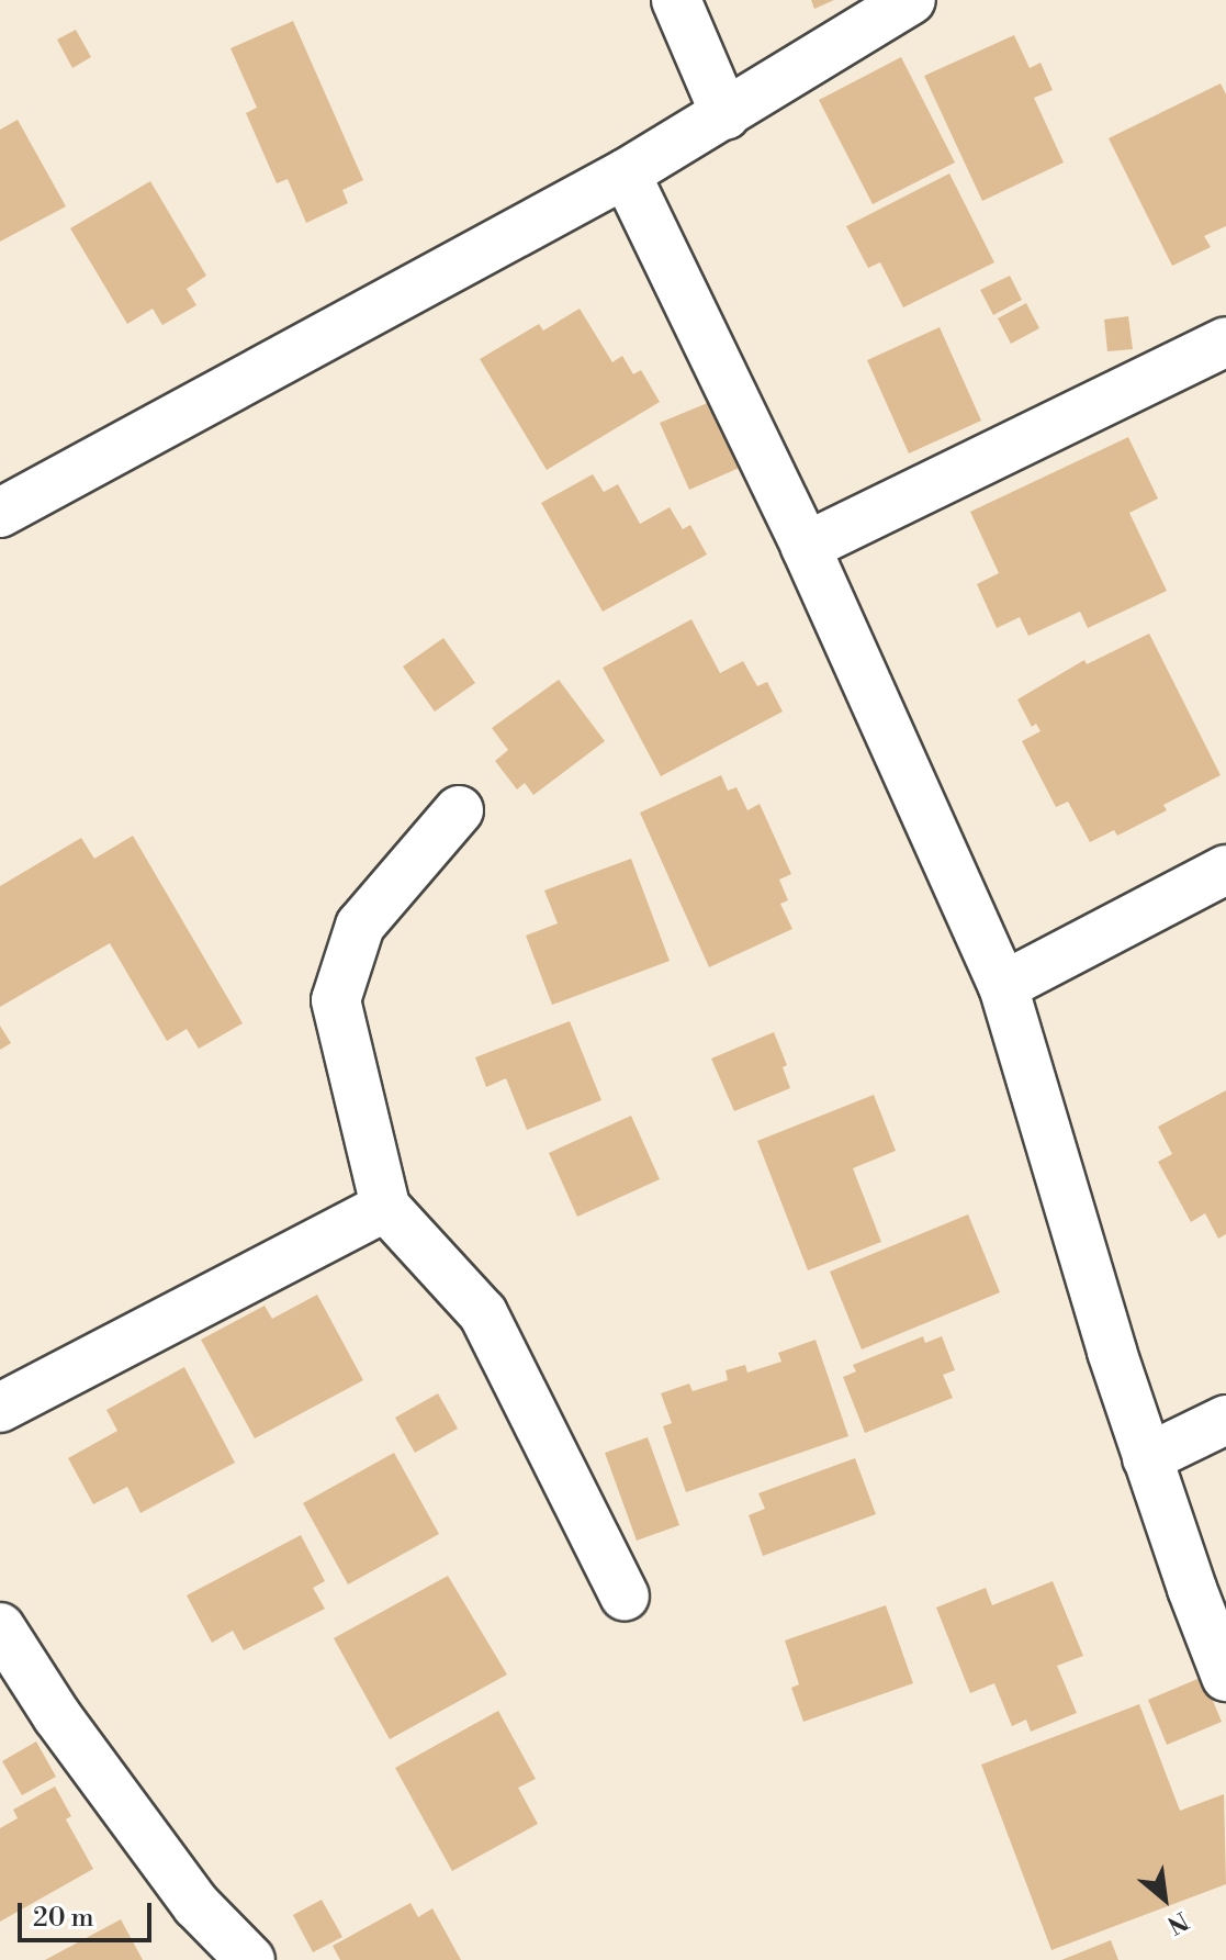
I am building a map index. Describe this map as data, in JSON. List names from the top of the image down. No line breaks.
{"scale_bar":"20 m","north":"bottom right"}
